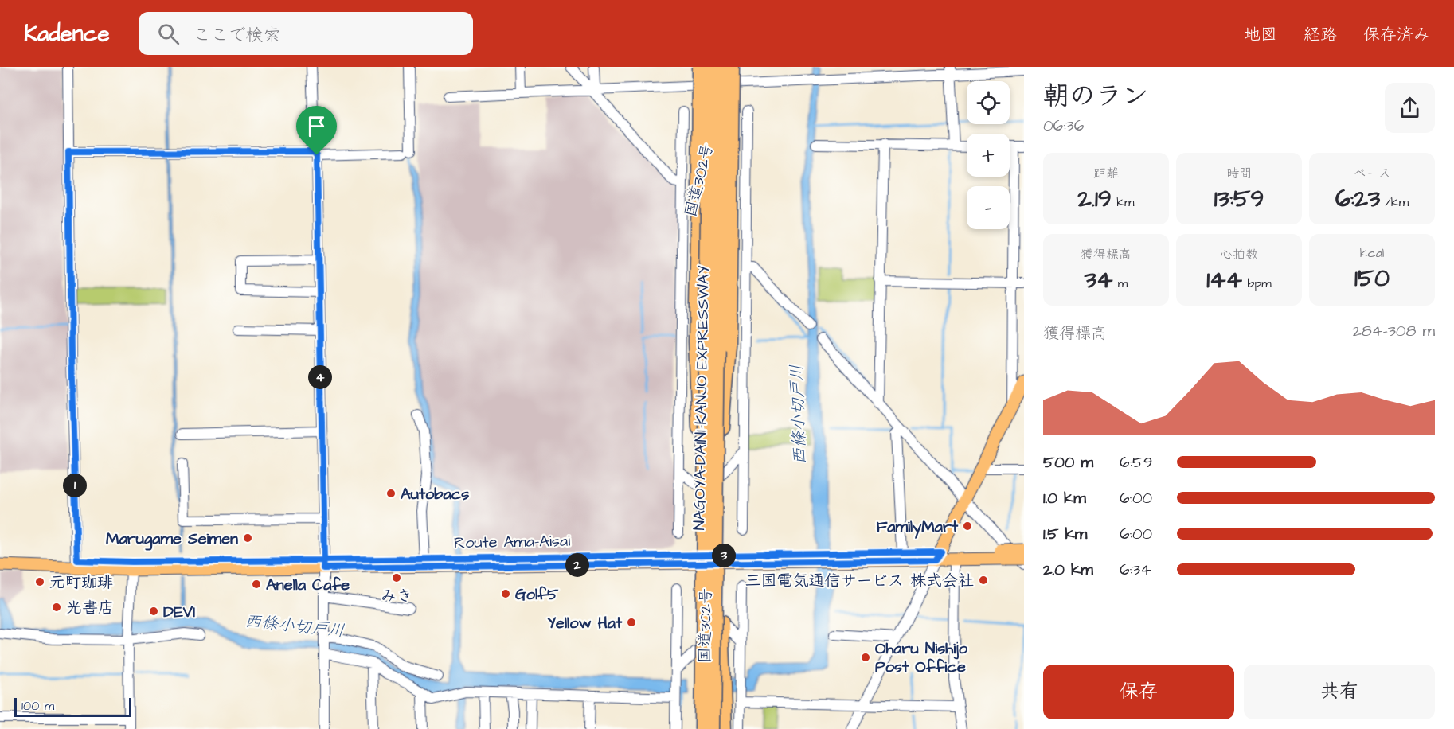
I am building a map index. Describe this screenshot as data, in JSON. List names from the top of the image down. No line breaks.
{"streets":{"highway":["国道302号","NAGOYA-DAINI-KANJO EXPRESSWAY"],"main road":["Route Ama-Aisai"]},"crossings":[["国道302号","Route Ama-Aisai"]],"water":["西條小切戸川"],"places":["Autobacs","FamilyMart","Marugame Seimen","みき","三国電気通信サービス 株式会社","元町珈琲","Anella Cafe","Golf5","光書店","DEVI","Yellow Hat","Oharu Nishijo Post Office"],"scale_bar":"100 m","page":{"header":"Kadence","search":"ここで検索","nav":["地図","経路","保存済み"],"heading":["朝のラン","06:36"],"map_buttons":["+","−"],"stats":[["距離","2.19 km"],["時間","13:59"],["ペース","6:23 /km"],["獲得標高","34 m"],["心拍数","144 bpm"],["kcal","150"]],"chart":["獲得標高","284–308 m"],"pins":["4","1","3","2"],"list":[{"name":"500 m","note":"6:59"},{"name":"1.0 km","note":"6:00"},{"name":"1.5 km","note":"6:00"},{"name":"2.0 km","note":"6:34"}],"buttons":["保存","共有"],"scale":"100 m"}}
